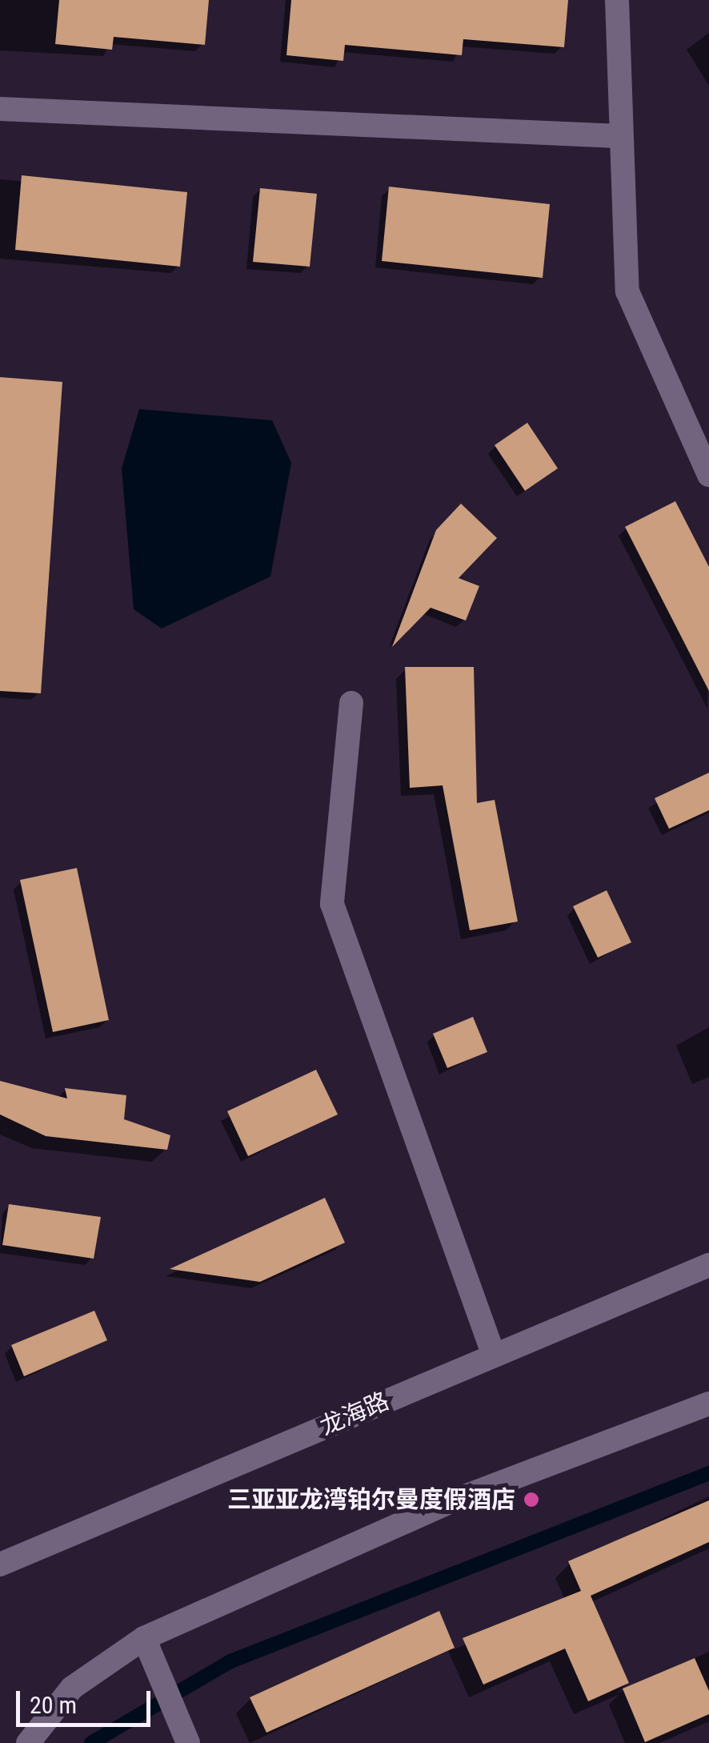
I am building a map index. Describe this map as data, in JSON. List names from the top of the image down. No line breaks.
{"streets":{"street":["龙海路"]},"places":["三亚亚龙湾铂尔曼度假酒店"],"scale_bar":"20 m"}
